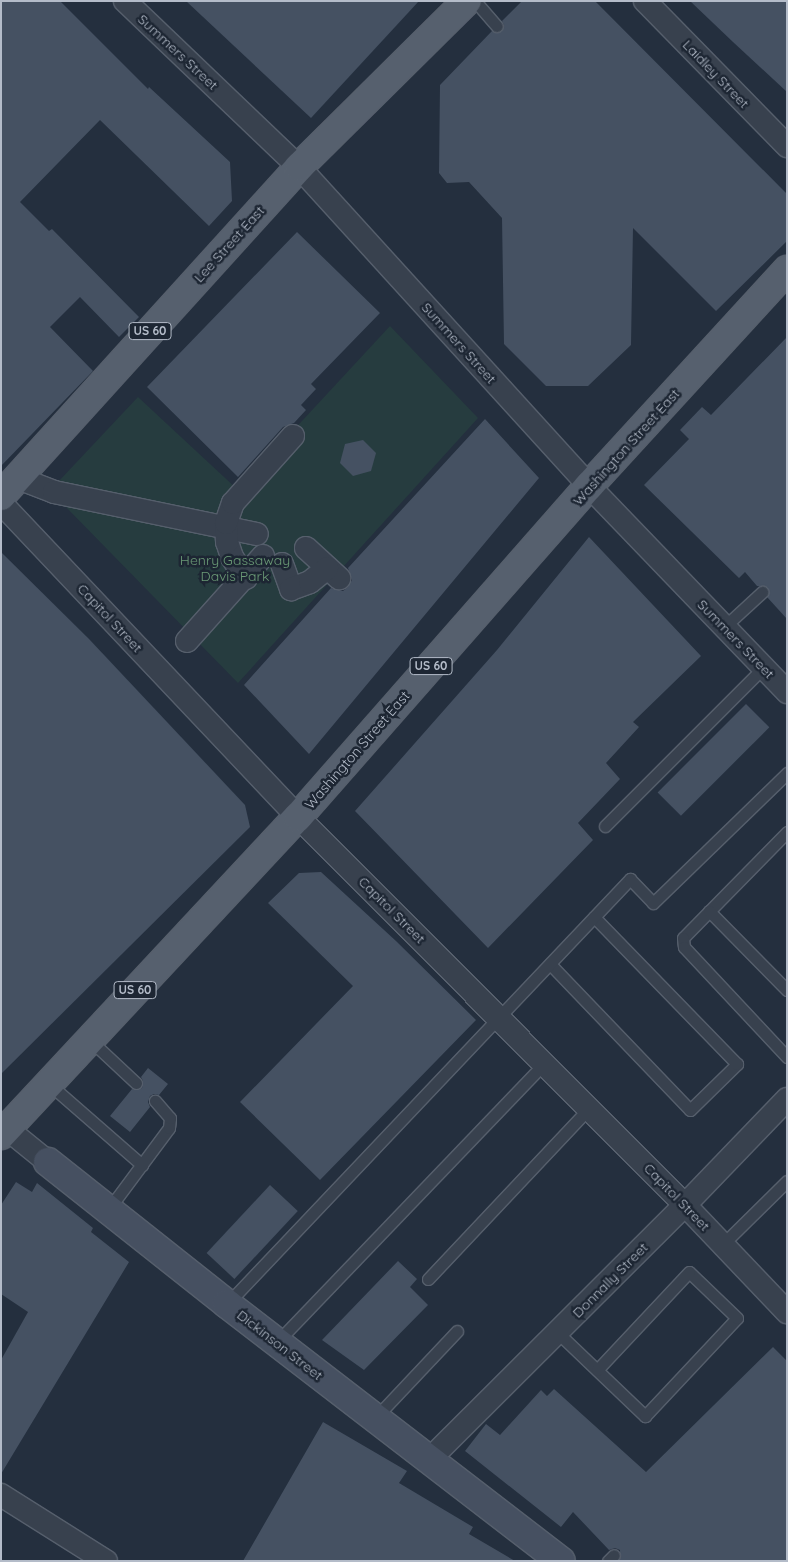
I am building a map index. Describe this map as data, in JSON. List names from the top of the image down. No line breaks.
{"streets":{"main road":["Lee Street East","US 60","Washington Street East"],"street":["Summers Street","Laidley Street","Capitol Street","Donnally Street","Dickinson Street"]},"crossings":[["Summers Street","Lee Street East"],["Summers Street","Washington Street East"],["Washington Street East","Capitol Street"],["Washington Street East","Dickinson Street"],["Capitol Street","Donnally Street"],["Donnally Street","Dickinson Street"]],"parks":["Henry Gassaway Davis Park"]}
